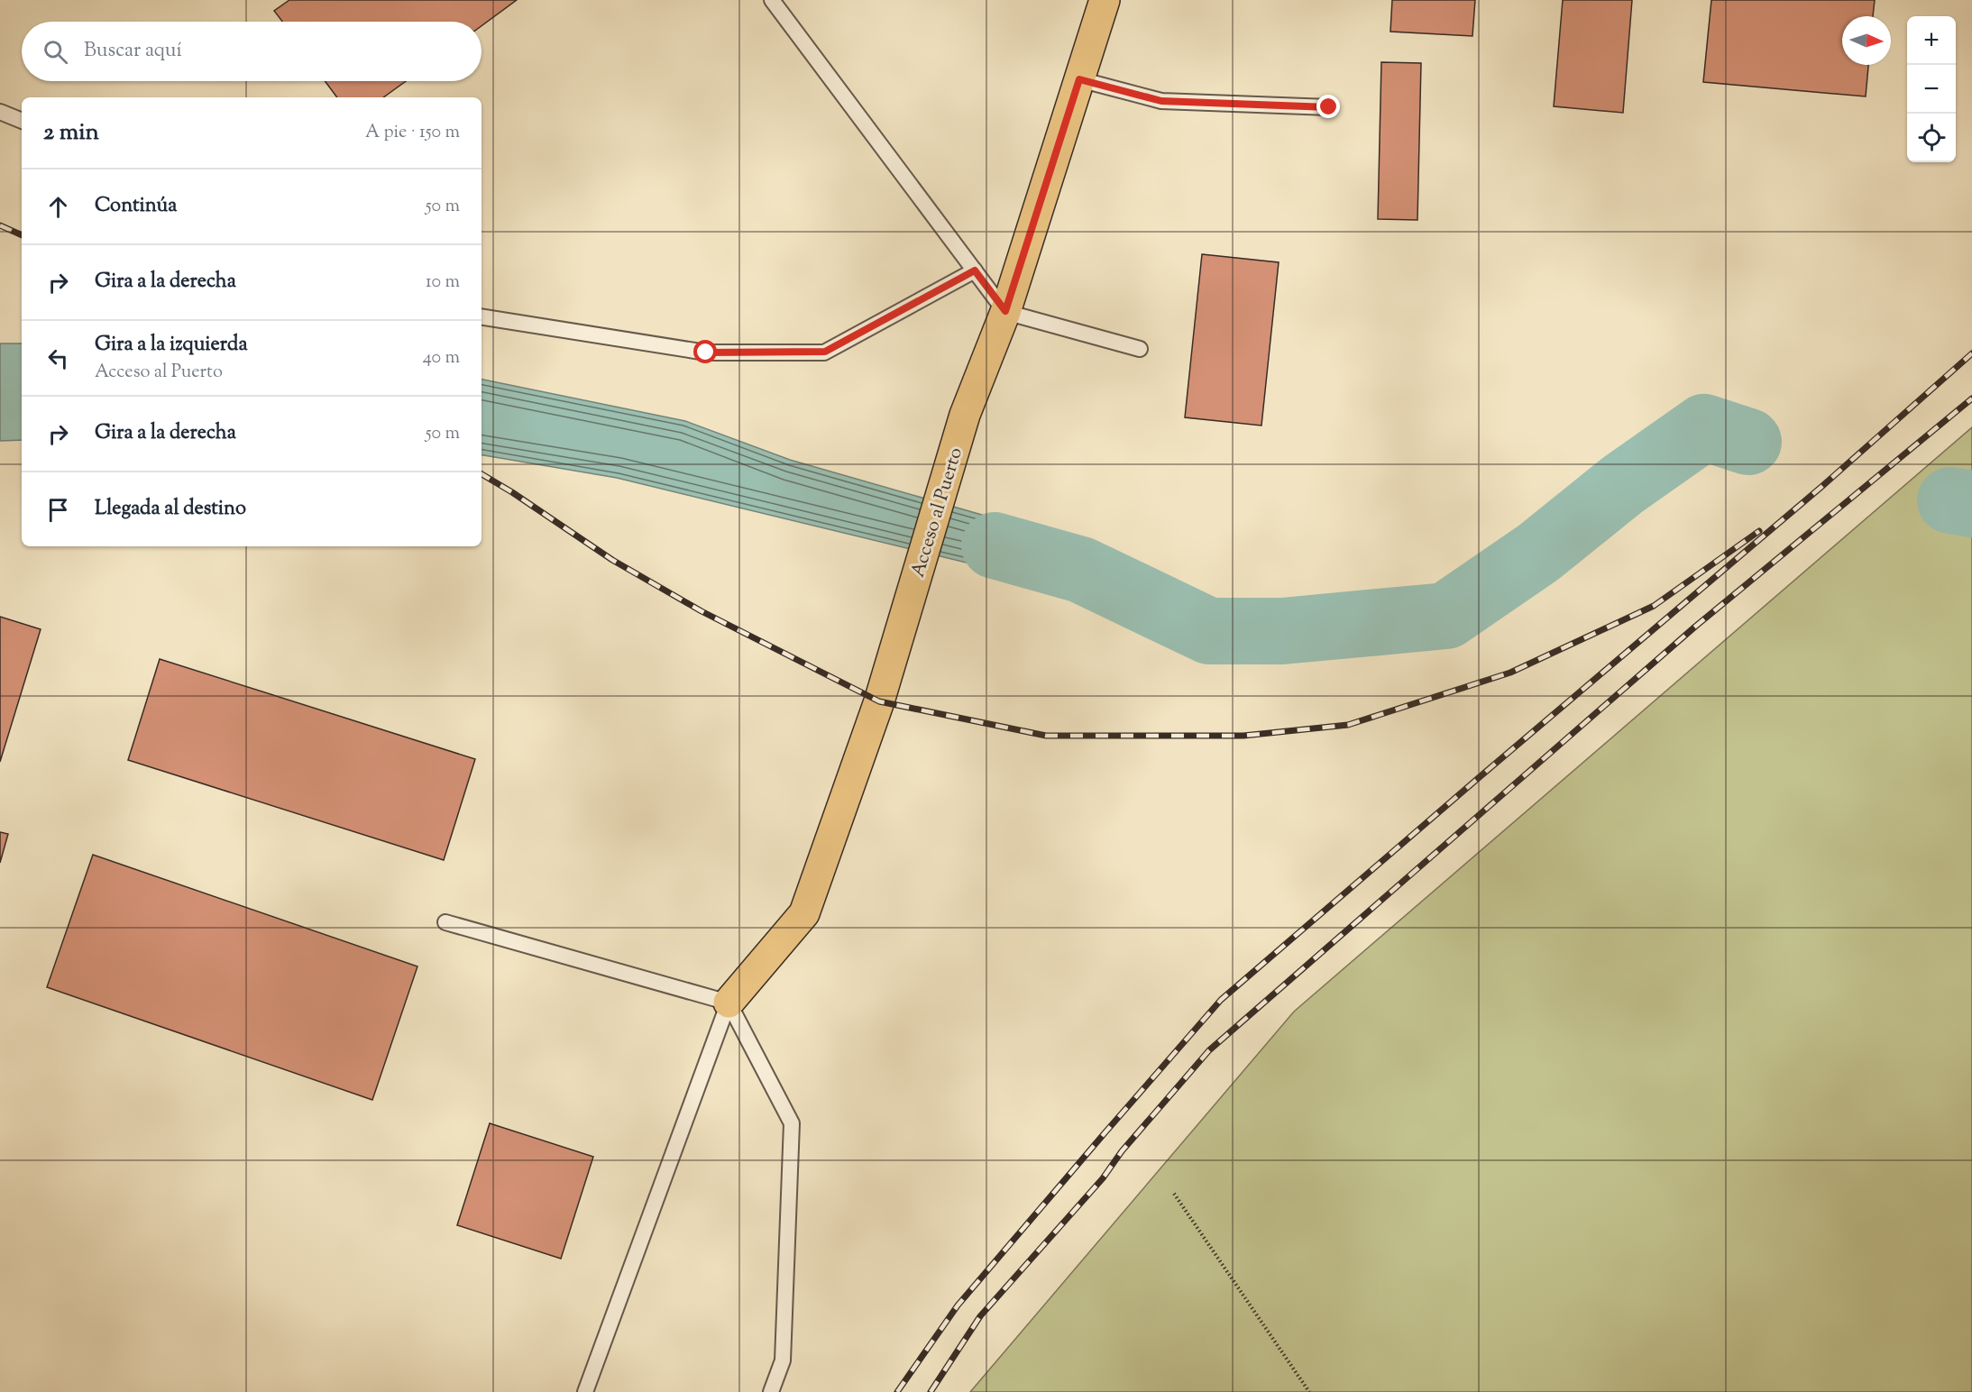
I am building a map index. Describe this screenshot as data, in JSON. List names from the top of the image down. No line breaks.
{"streets":{"main road":["Acceso al Puerto"]},"north":"right","page":{"map_buttons":["+","−"],"search":"Buscar aquí","heading":["2 min","A pie · 150 m"],"list":[["Continúa","50 m"],["Gira a la derecha","10 m"],["Gira a la izquierda","Acceso al Puerto","40 m"],["Gira a la derecha","50 m"],"Llegada al destino"]}}
